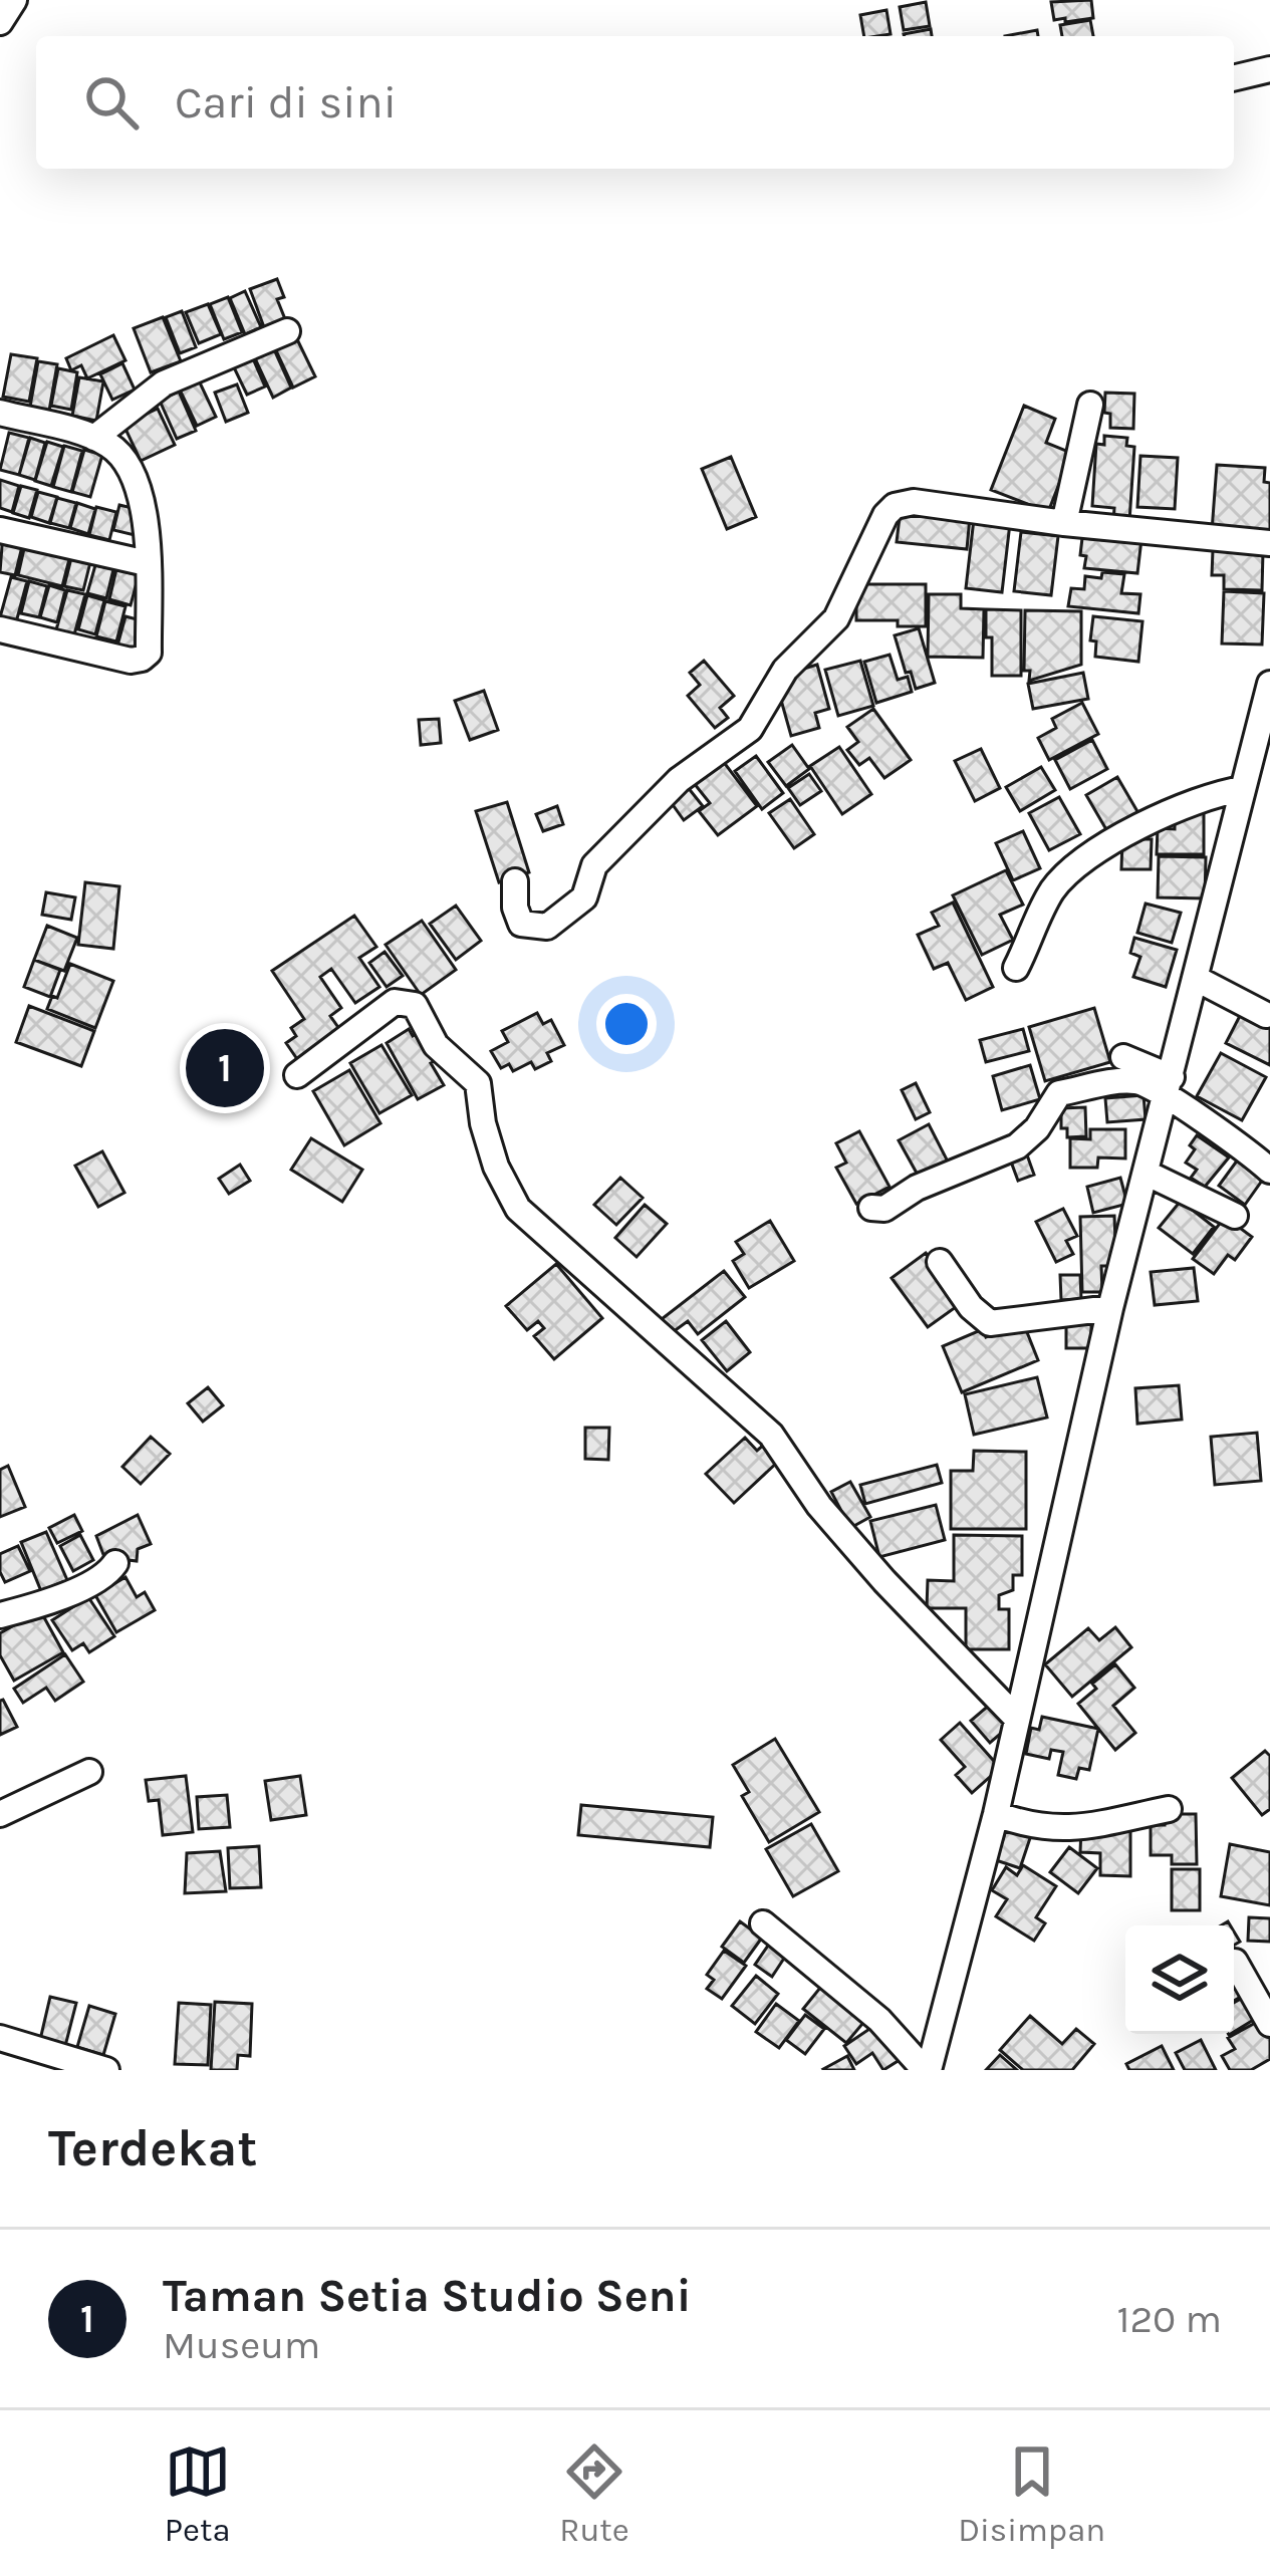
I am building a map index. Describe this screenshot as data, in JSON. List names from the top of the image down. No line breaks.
{"page":{"search":"Cari di sini","pins":"1","heading":"Terdekat","list":[{"mark":"1","name":"Taman Setia Studio Seni","note":"Museum","value":"120 m"}],"nav":["Peta","Rute","Disimpan"]}}
